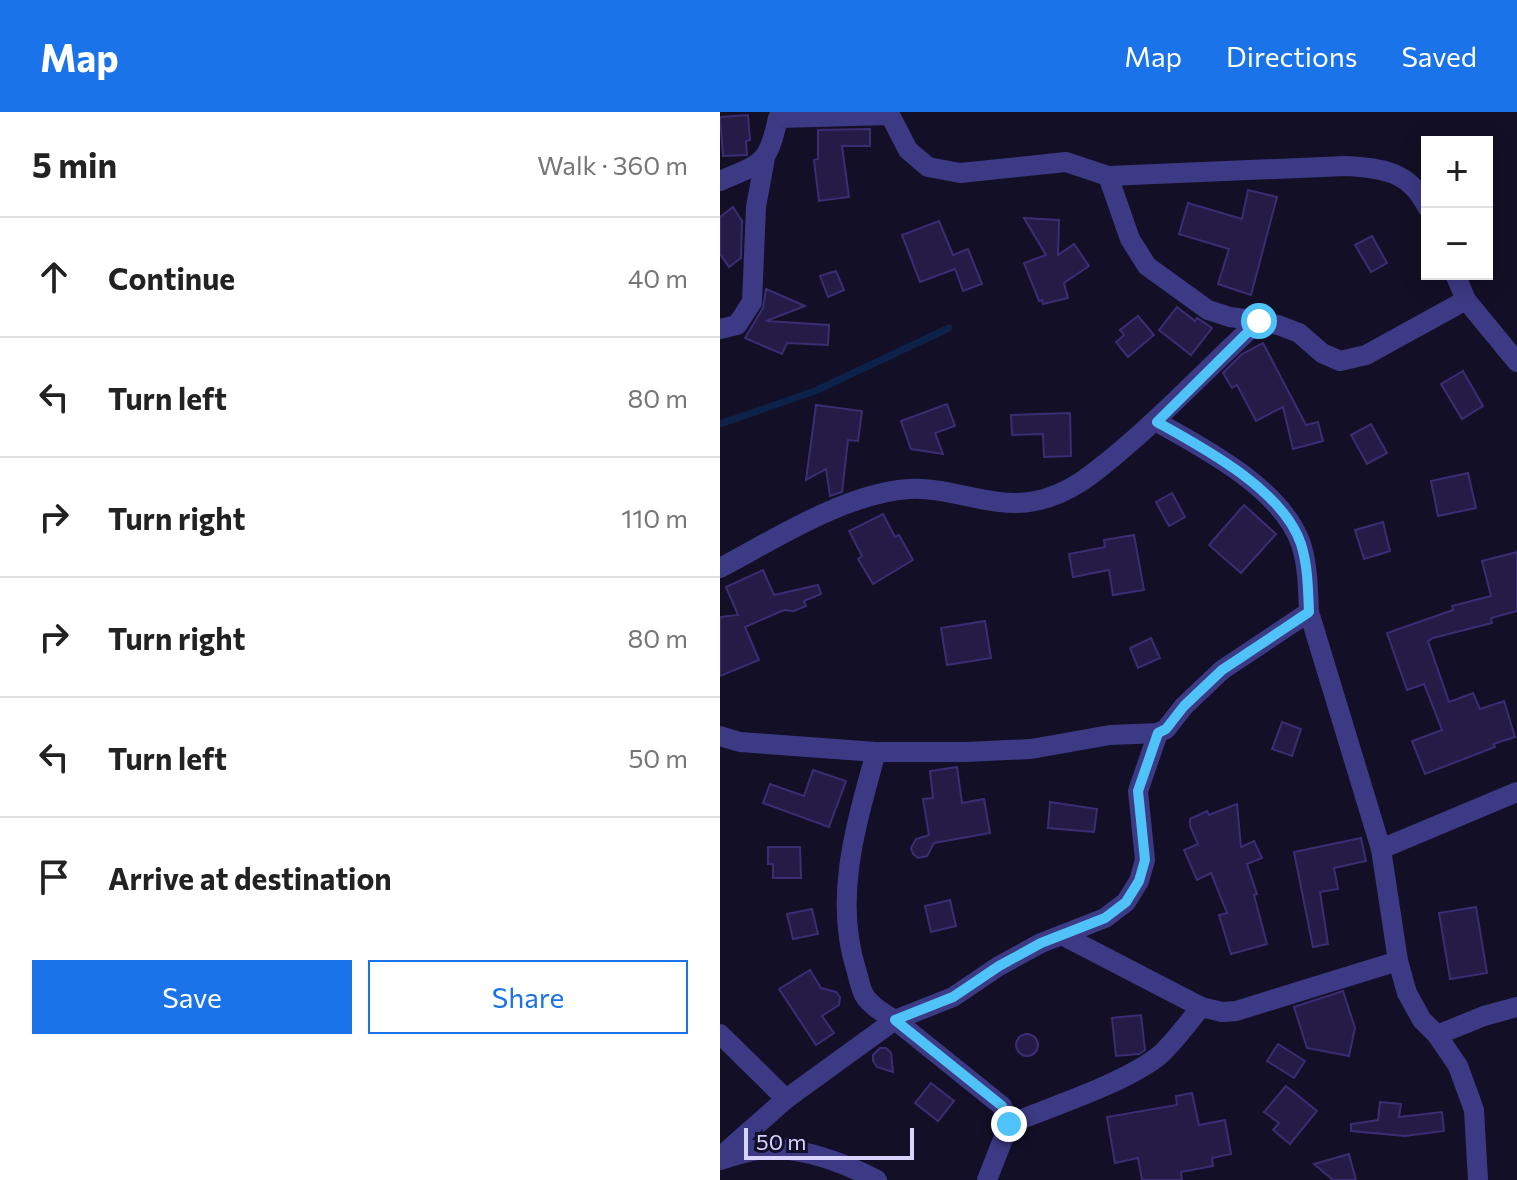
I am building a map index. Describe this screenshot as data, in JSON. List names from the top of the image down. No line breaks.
{"scale_bar":"50 m","page":{"header":"Map","nav":["Map","Directions","Saved"],"heading":["5 min","Walk · 360 m"],"map_buttons":["+","−"],"list":[["Continue","40 m"],["Turn left","80 m"],["Turn right","110 m"],["Turn right","80 m"],["Turn left","50 m"],"Arrive at destination"],"buttons":["Save","Share"],"scale":"50 m"}}
